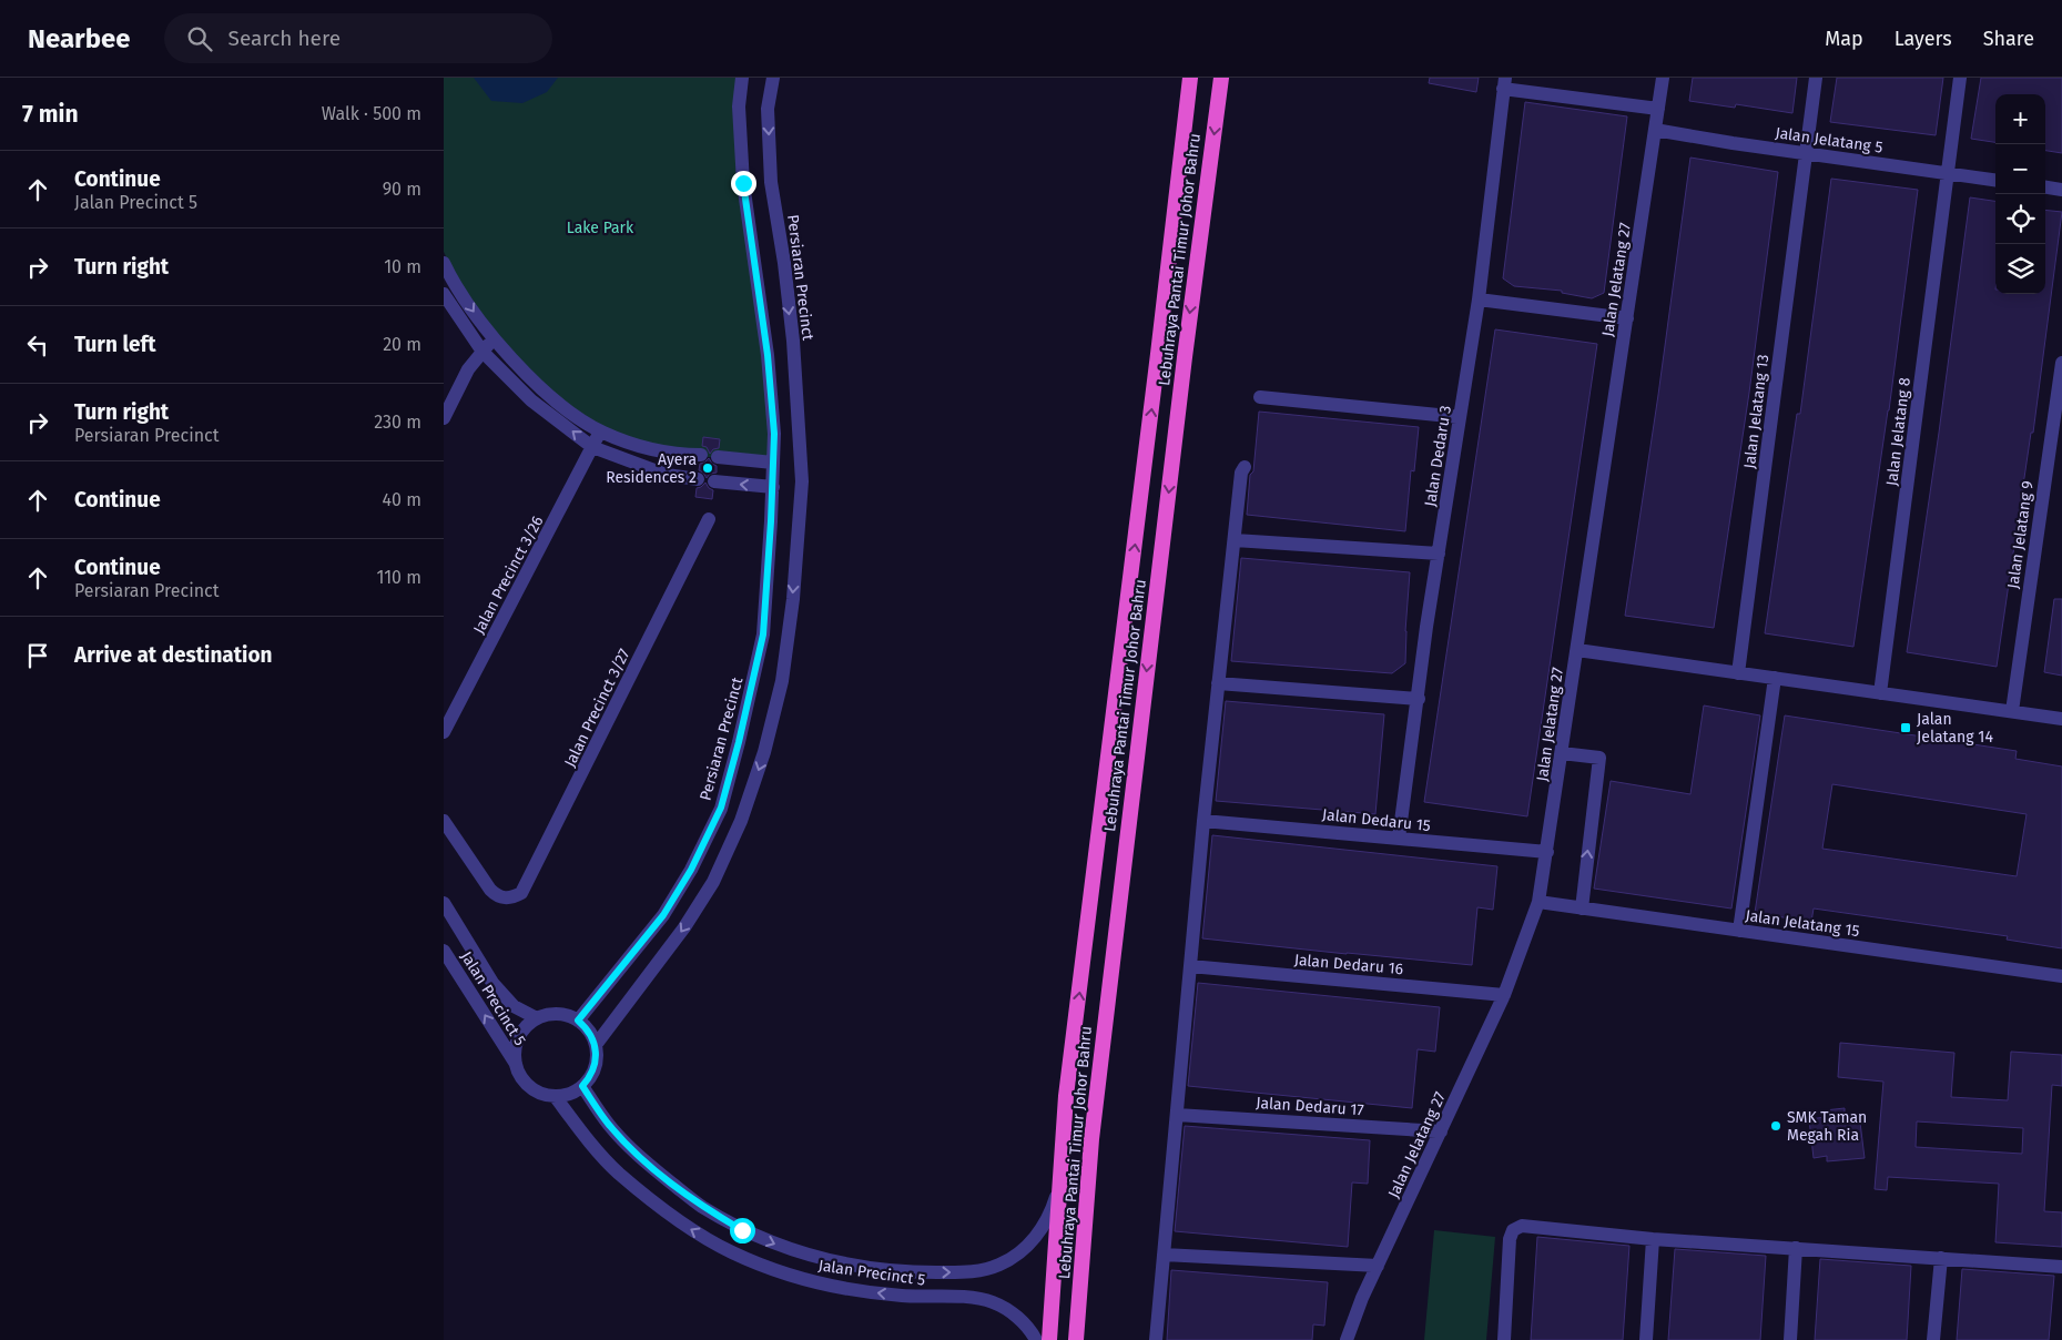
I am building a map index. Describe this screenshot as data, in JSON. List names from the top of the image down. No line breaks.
{"streets":{"highway":["Lebuhraya Pantai Timur Johor Bahru"],"street":["Jalan Jelatang 5","Persiaran Precinct","Jalan Jelatang 27","Jalan Jelatang 13","Jalan Jelatang 8","Jalan Dedaru 3","Jalan Jelatang 9","Jalan Precinct 3/26","Jalan Precinct 3/27","Jalan Dedaru 15","Jalan Jelatang 15","Jalan Dedaru 16","Jalan Precinct 5","Jalan Dedaru 17"]},"crossings":[["Jalan Jelatang 5","Jalan Jelatang 27"],["Jalan Jelatang 5","Jalan Jelatang 13"],["Jalan Jelatang 5","Jalan Jelatang 8"],["Lebuhraya Pantai Timur Johor Bahru","Jalan Precinct 5"],["Persiaran Precinct","Jalan Precinct 5"],["Jalan Jelatang 27","Jalan Dedaru 15"],["Jalan Jelatang 27","Jalan Jelatang 15"],["Jalan Jelatang 27","Jalan Dedaru 16"],["Jalan Jelatang 27","Jalan Dedaru 17"],["Jalan Dedaru 3","Jalan Dedaru 15"]],"parks":["Lake Park"],"places":{"other":["Ayera Residences 2","SMK Taman Megah Ria"],"transit":["Jalan Jelatang 14"]},"page":{"header":"Nearbee","search":"Search here","nav":["Map","Layers","Share"],"heading":["7 min","Walk · 500 m"],"map_buttons":["+","−"],"list":[["Continue","Jalan Precinct 5","90 m"],["Turn right","10 m"],["Turn left","20 m"],["Turn right","Persiaran Precinct","230 m"],["Continue","40 m"],["Continue","Persiaran Precinct","110 m"],"Arrive at destination"]}}
